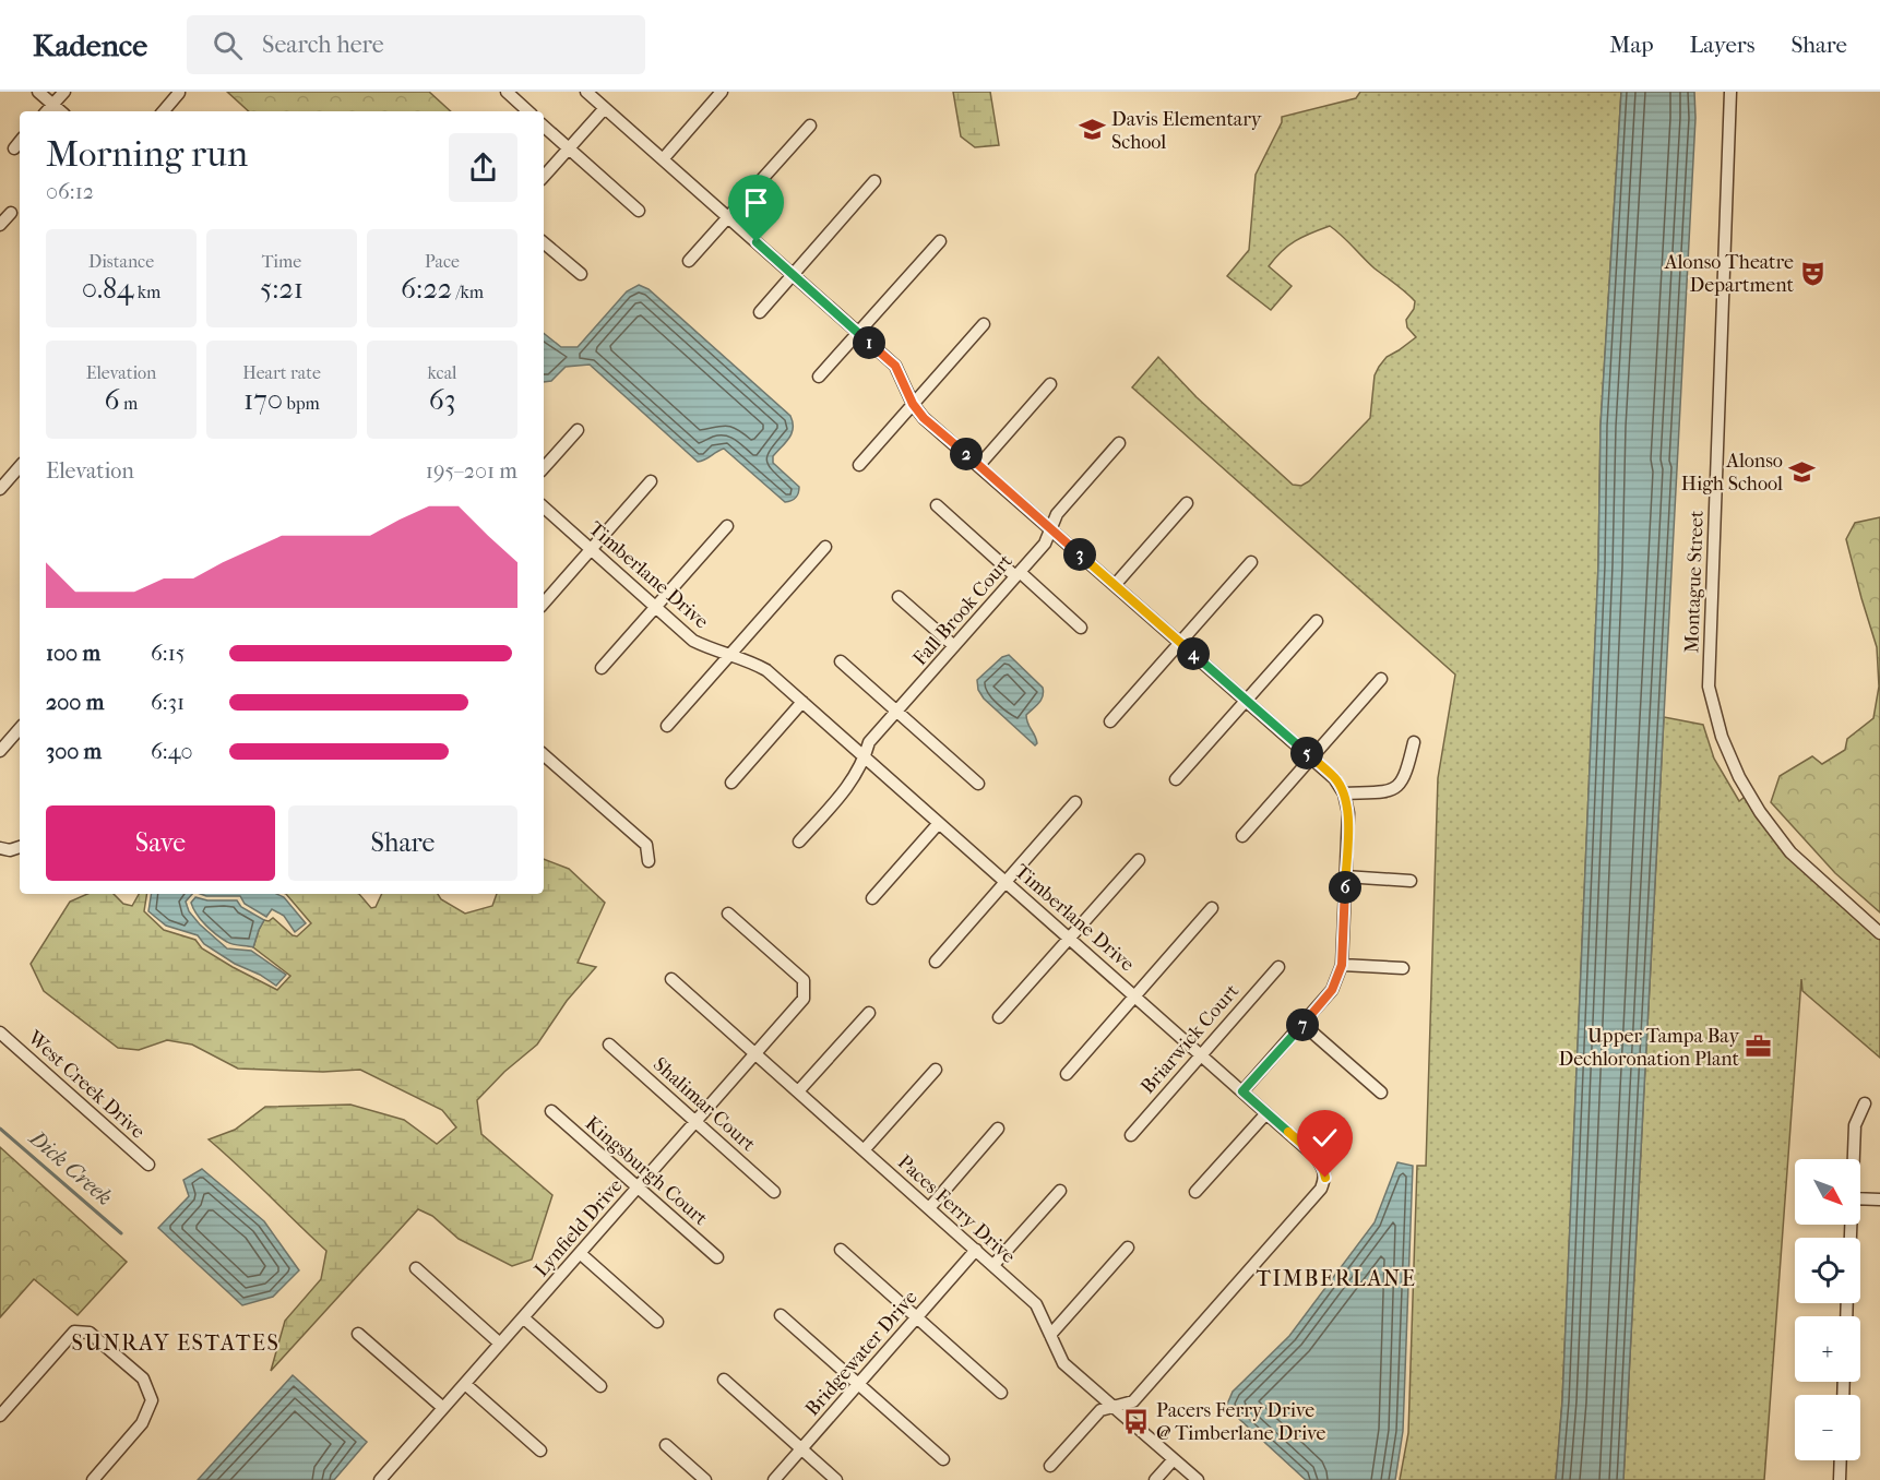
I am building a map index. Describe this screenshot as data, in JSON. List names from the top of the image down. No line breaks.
{"streets":{"street":["Timberlane Drive","Montague Street","Fall Brook Court","Briarwick Court","West Creek Drive","Shalimar Court","Kingsburgh Court","Paces Ferry Drive","Lynfield Drive","Bridgewater Drive"]},"crossings":[["Timberlane Drive","Fall Brook Court"],["Timberlane Drive","Briarwick Court"],["Timberlane Drive","Paces Ferry Drive"],["Shalimar Court","Lynfield Drive"],["Kingsburgh Court","Lynfield Drive"],["Paces Ferry Drive","Lynfield Drive"],["Paces Ferry Drive","Bridgewater Drive"]],"districts":["TIMBERLANE","SUNRAY ESTATES"],"water":["Dick Creek"],"places":{"school or university":["Davis Elementary School","Alonso High School"],"theatre":["Alonso Theatre Department"],"office":["Upper Tampa Bay Dechloronation Plant"],"bus stop":["Pacers Ferry Drive @ Timberlane Drive"]},"north":"bottom right","page":{"header":"Kadence","search":"Search here","nav":["Map","Layers","Share"],"heading":["Morning run","06:12"],"stats":[["Distance","0.84 km"],["Time","5:21"],["Pace","6:22 /km"],["Elevation","6 m"],["Heart rate","170 bpm"],["kcal","63"]],"pins":["1","2","3","4","5","6","7"],"chart":["Elevation","195–201 m"],"list":[{"name":"100 m","note":"6:15"},{"name":"200 m","note":"6:31"},{"name":"300 m","note":"6:40"}],"buttons":["Save","Share"],"map_buttons":["+","−"]}}
